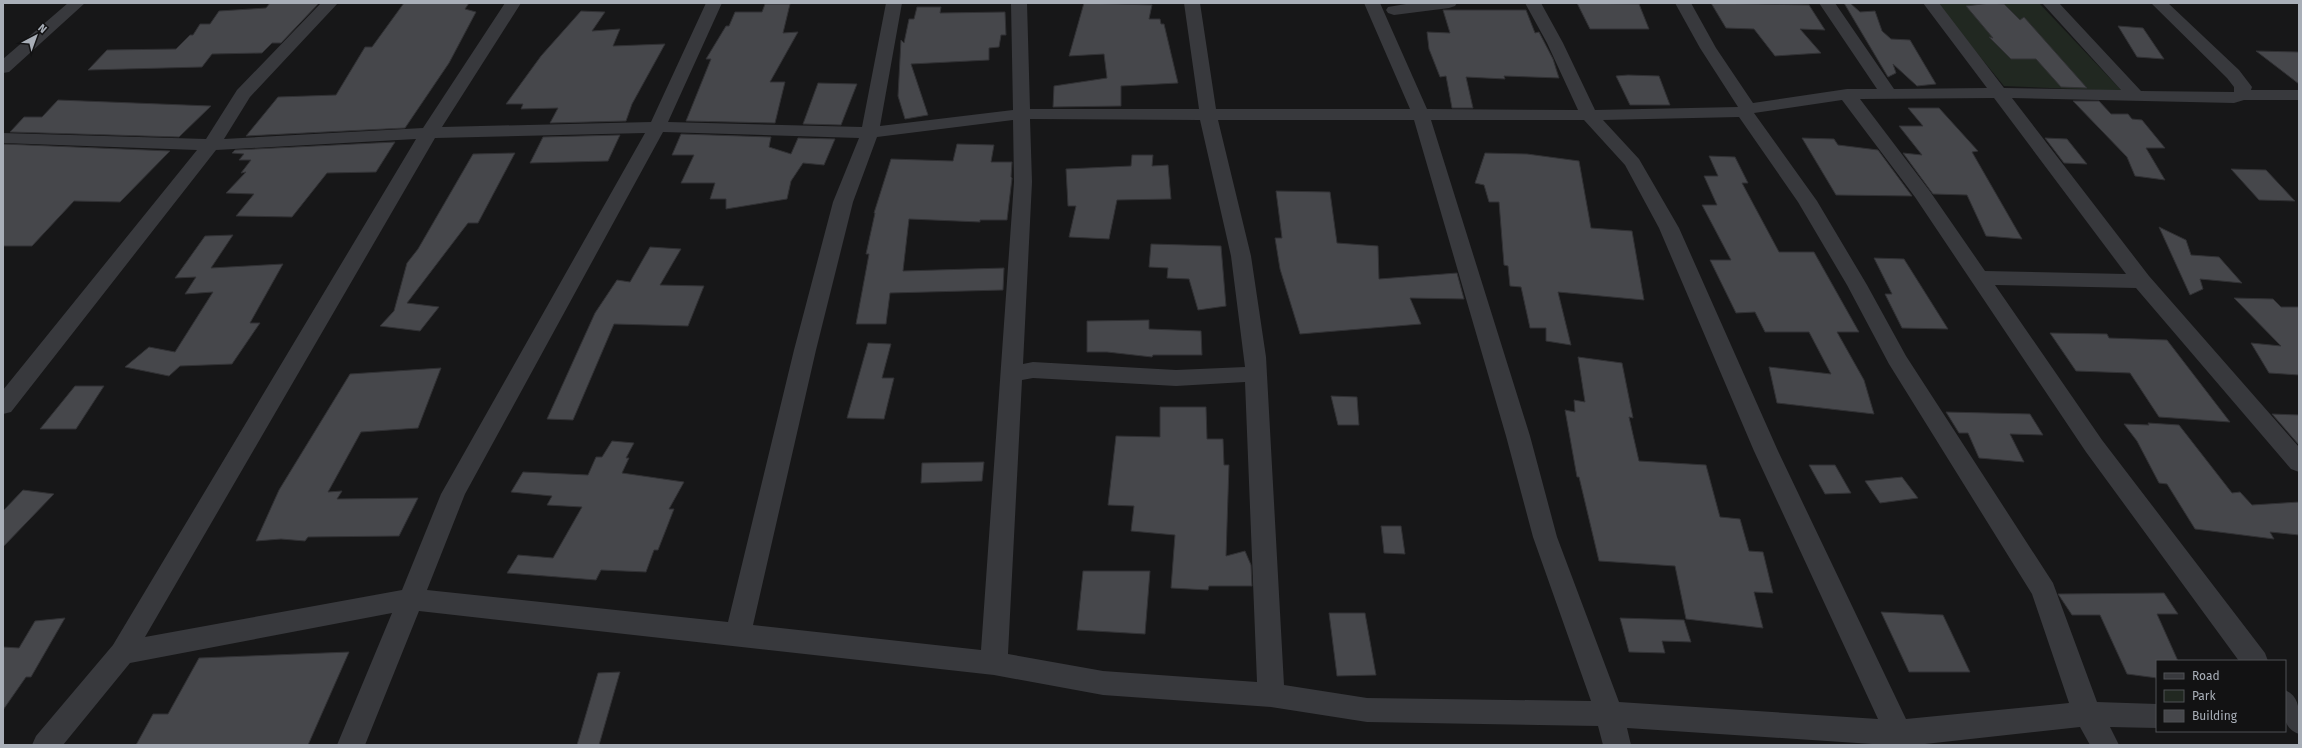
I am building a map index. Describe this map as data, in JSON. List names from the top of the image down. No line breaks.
{"legend":["Road","Park","Building"],"north":"top right"}
